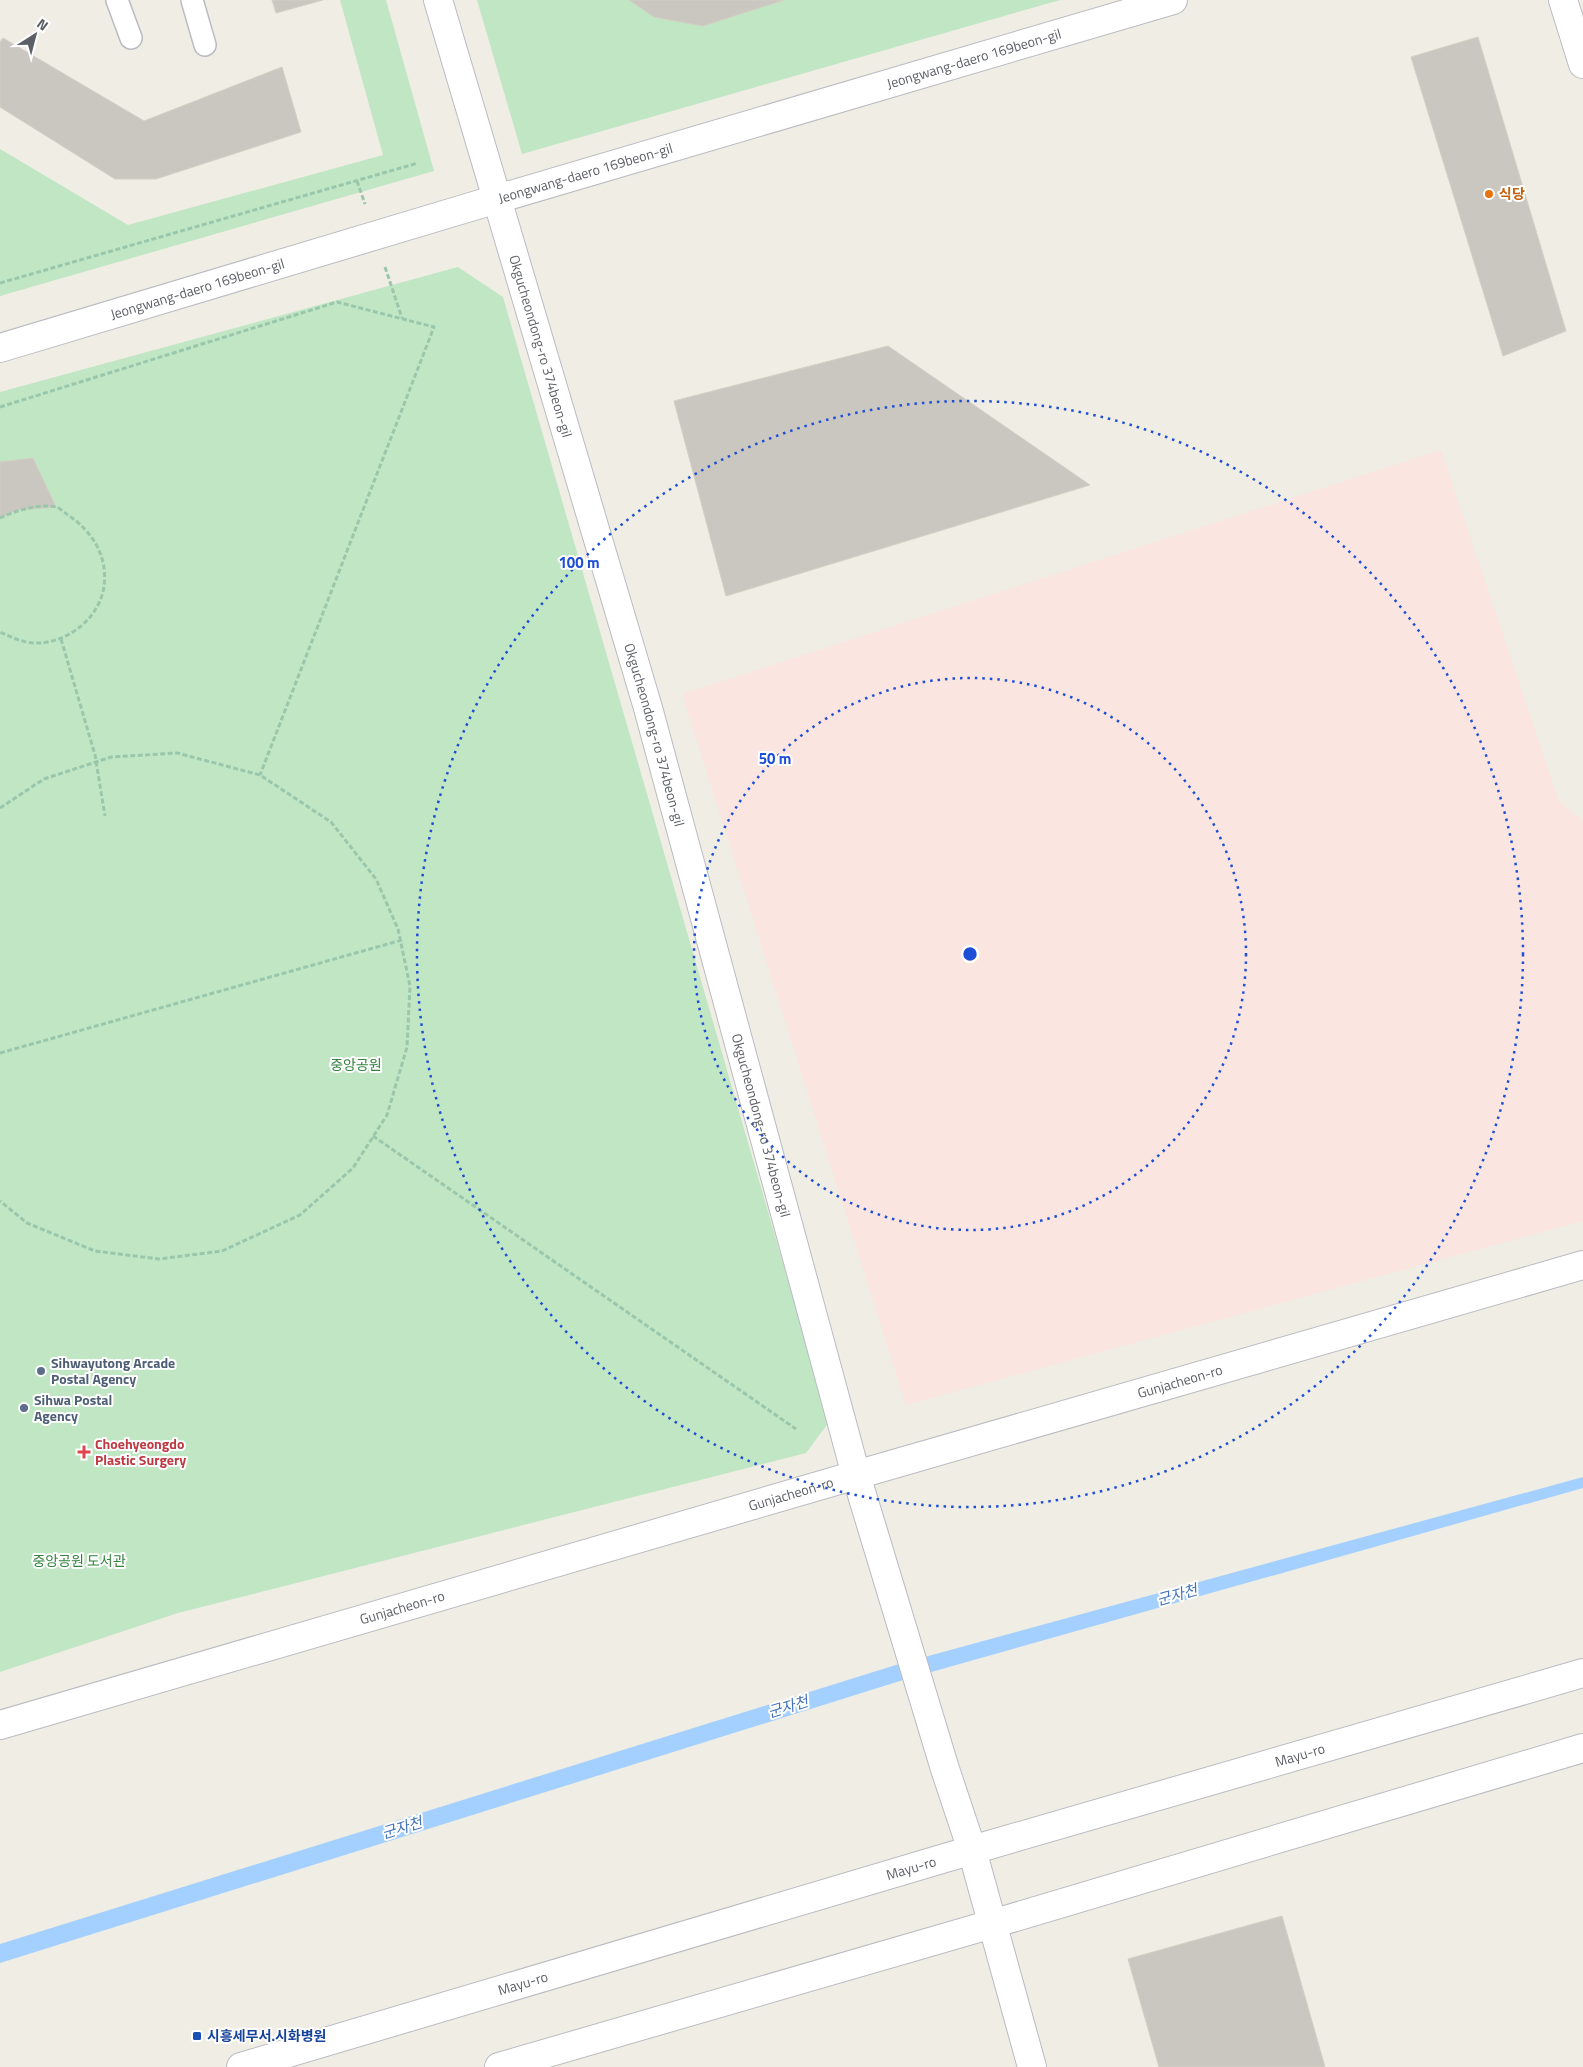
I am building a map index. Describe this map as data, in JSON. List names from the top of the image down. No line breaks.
{"streets":{"street":["Jeongwang-daero 169beon-gil","Okgucheondong-ro 374beon-gil","Gunjacheon-ro","Mayu-ro"]},"crossings":[["Jeongwang-daero 169beon-gil","Okgucheondong-ro 374beon-gil"],["Okgucheondong-ro 374beon-gil","Gunjacheon-ro"],["Okgucheondong-ro 374beon-gil","Mayu-ro"]],"water":["군자천"],"parks":["중앙공원","중앙공원 도서관"],"places":{"other":["식당","Sihwayutong Arcade Postal Agency","Sihwa Postal Agency"],"health":["Choehyeongdo Plastic Surgery"],"transit":["시흥세무서.시화병원"]},"north":"top right","rings":["100 m","50 m"]}
